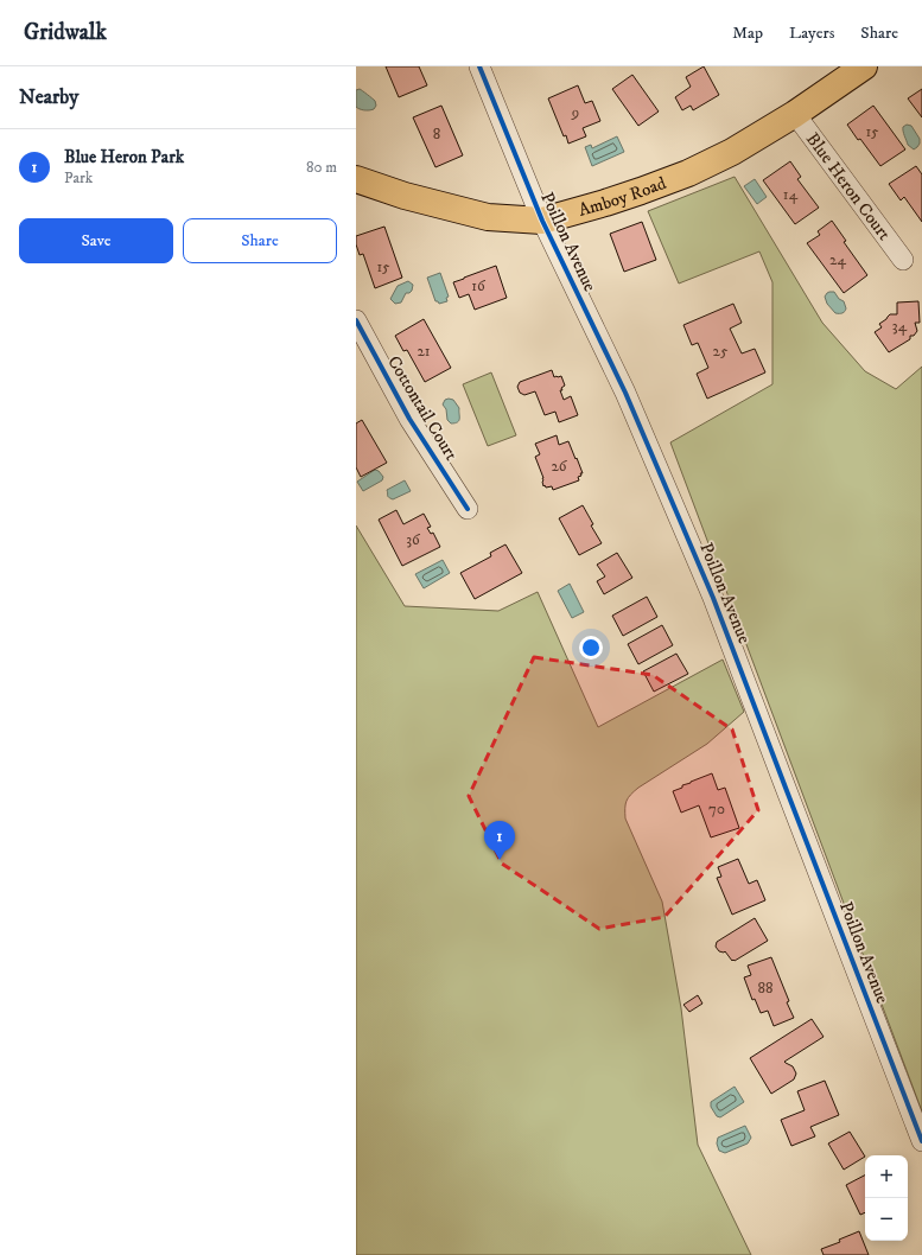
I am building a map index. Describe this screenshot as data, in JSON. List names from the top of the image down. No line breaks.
{"streets":{"main road":["Amboy Road"],"street":["Blue Heron Court","Poillon Avenue","Cottontail Court"]},"crossings":[["Blue Heron Court","Amboy Road"],["Amboy Road","Poillon Avenue"]],"house_numbers":["9","15","8","14","24","15","16","34","21","25","26","36","70","88"],"page":{"header":"Gridwalk","nav":["Map","Layers","Share"],"heading":"Nearby","list":[{"mark":"1","name":"Blue Heron Park","note":"Park","value":"80 m"}],"buttons":["Save","Share"],"pins":"1","map_buttons":["+","−"]}}
